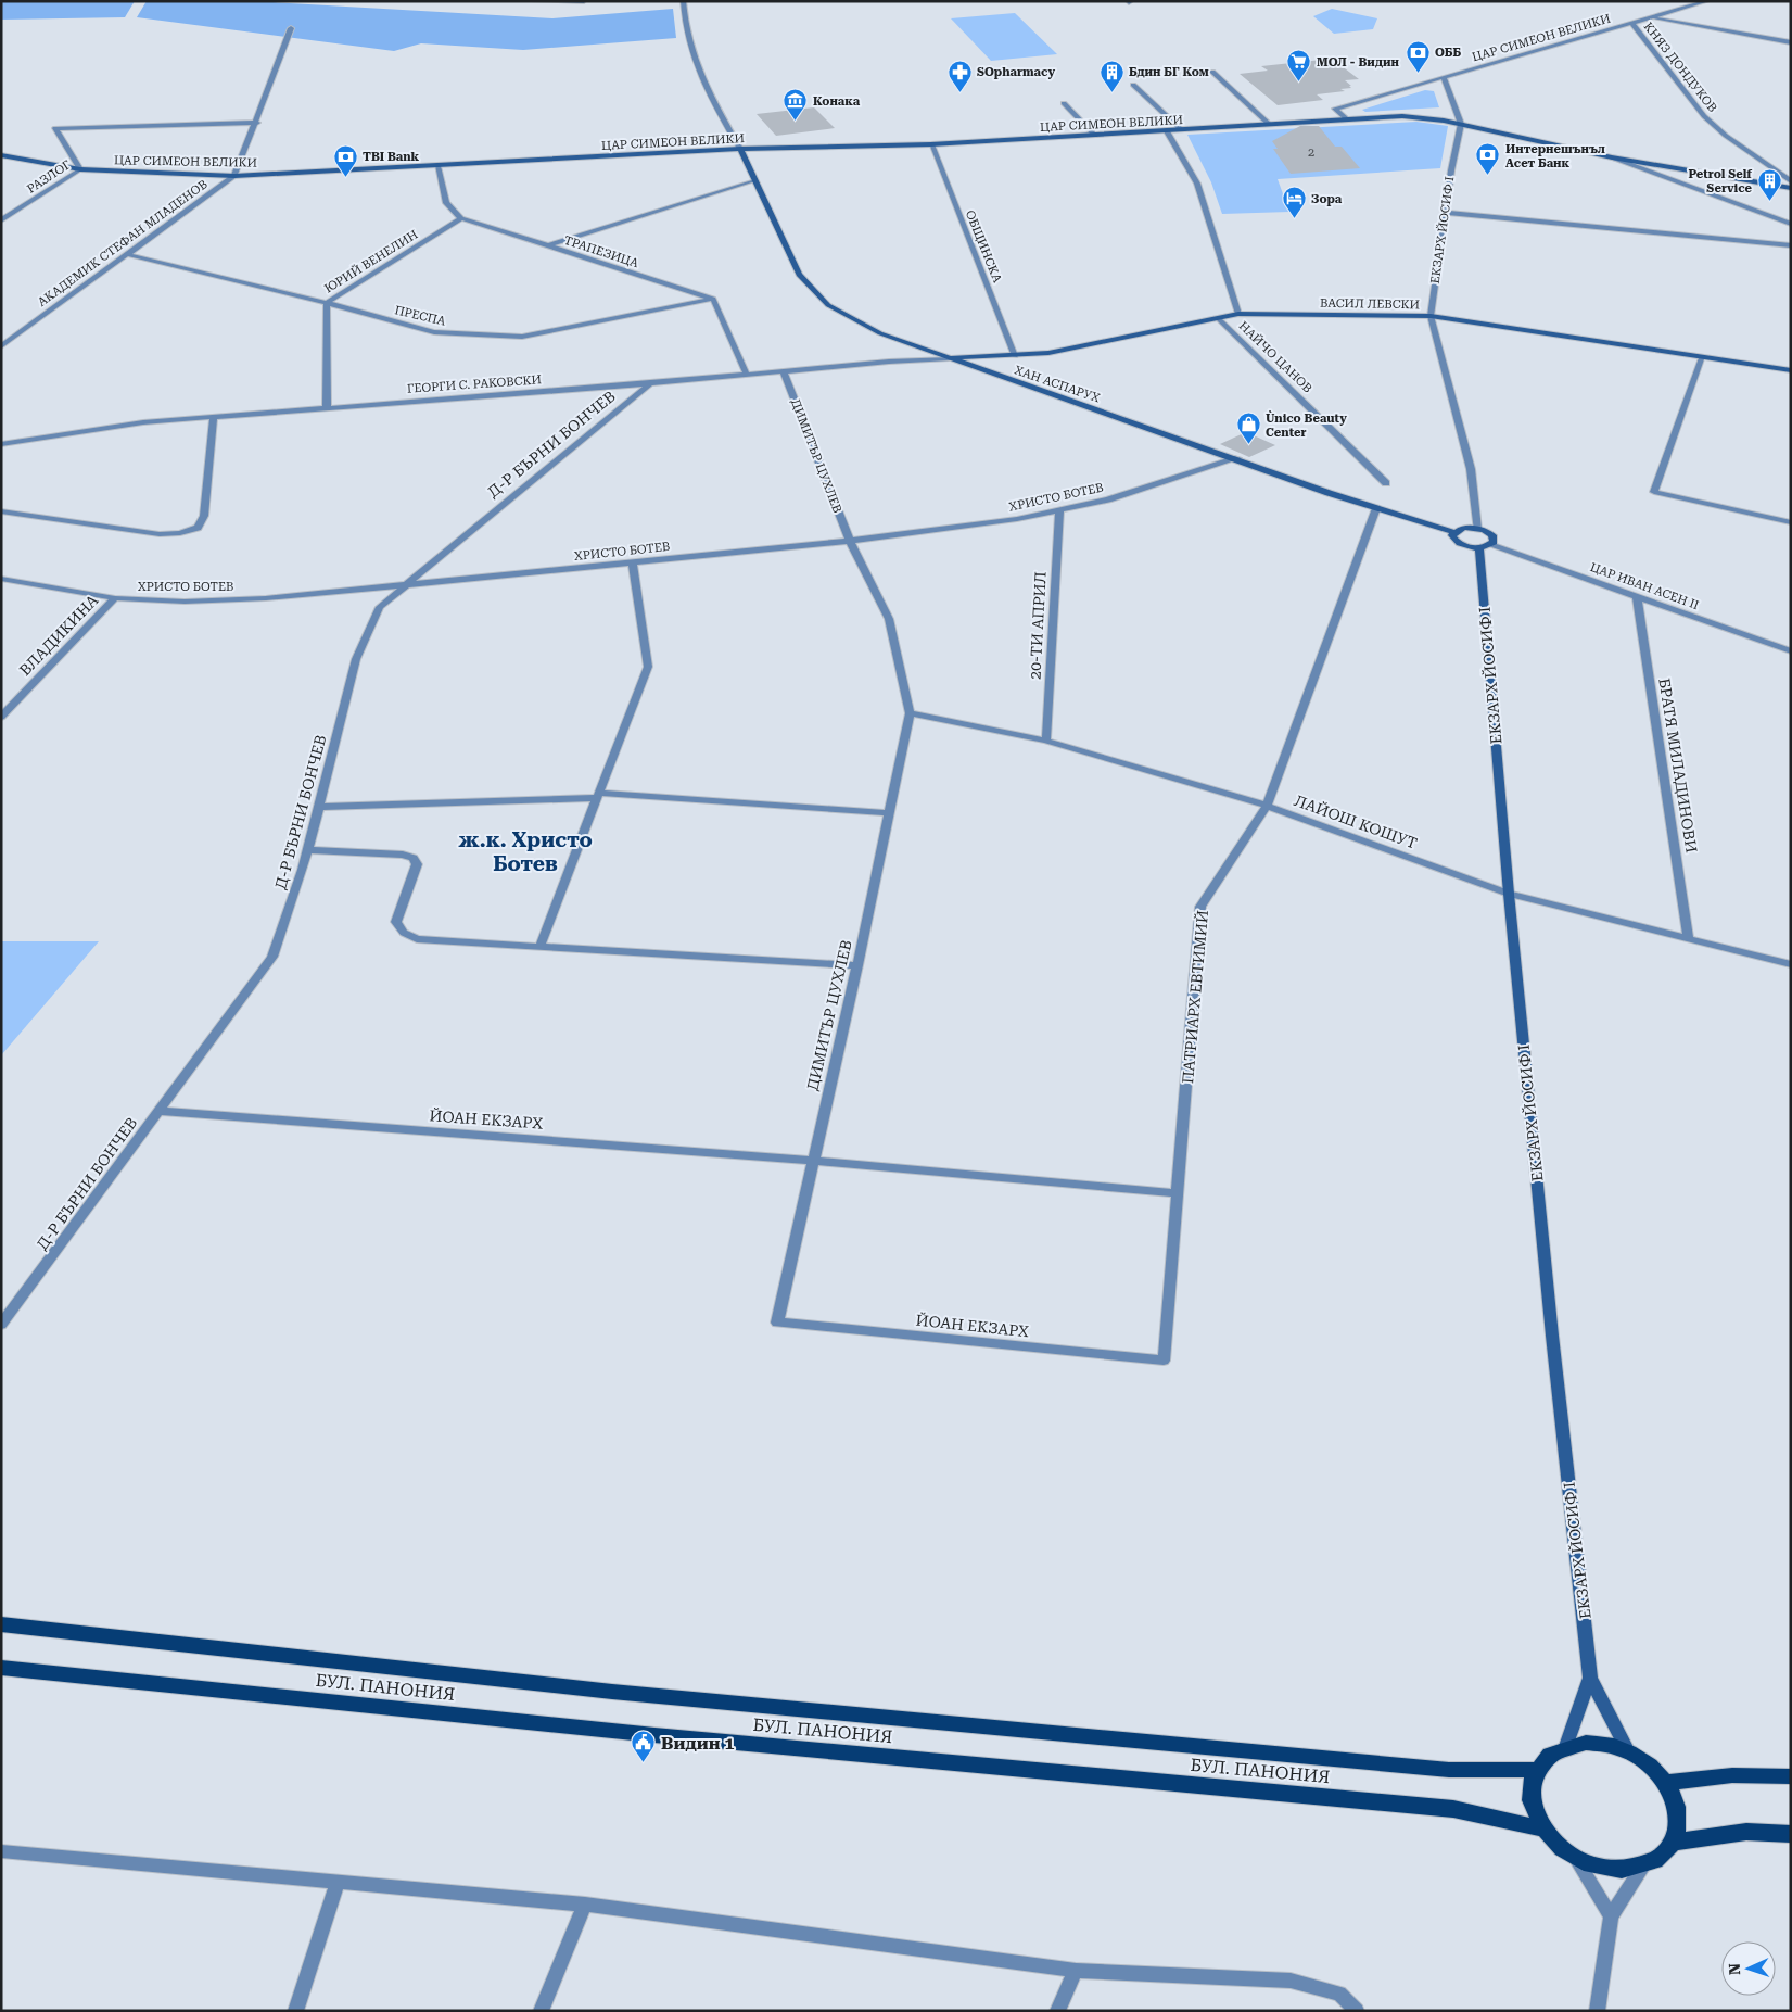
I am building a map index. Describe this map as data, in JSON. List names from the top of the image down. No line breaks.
{"streets":{"main road":["БУЛ. ПАНОНИЯ"],"street":["ЦАР СИМЕОН ВЕЛИКИ","КНЯЗ ДОНДУКОВ","РАЗЛОГ","ЕКЗАРХ ЙОСИФ I","АКАДЕМИК СТЕФАН МЛАДЕНОВ","ОБЩИНСКА","ТРАПЕЗИЦА","ЮРИЙ ВЕНЕЛИН","ВАСИЛ ЛЕВСКИ","ПРЕСПА","НАЙЧО ЦАНОВ","ГЕОРГИ С. РАКОВСКИ","ХАН АСПАРУХ","Д-Р БЪРНИ БОНЧЕВ","ДИМИТЪР ЦУХЛЕВ","ХРИСТО БОТЕВ","ЦАР ИВАН АСЕН II","20-ТИ АПРИЛ","ВЛАДИКИНА","БРАТЯ МИЛАДИНОВИ","ЛАЙОШ КОШУТ","ПАТРИАРХ ЕВТИМИЙ","ЙОАН ЕКЗАРХ"]},"crossings":[["ЦАР СИМЕОН ВЕЛИКИ","КНЯЗ ДОНДУКОВ"],["ЦАР СИМЕОН ВЕЛИКИ","РАЗЛОГ"],["ЦАР СИМЕОН ВЕЛИКИ","ЕКЗАРХ ЙОСИФ I"],["ЦАР СИМЕОН ВЕЛИКИ","АКАДЕМИК СТЕФАН МЛАДЕНОВ"],["ЦАР СИМЕОН ВЕЛИКИ","ОБЩИНСКА"],["ЦАР СИМЕОН ВЕЛИКИ","НАЙЧО ЦАНОВ"],["ЦАР СИМЕОН ВЕЛИКИ","ХАН АСПАРУХ"],["ЕКЗАРХ ЙОСИФ I","ВАСИЛ ЛЕВСКИ"],["ЕКЗАРХ ЙОСИФ I","ЦАР ИВАН АСЕН II"],["ЕКЗАРХ ЙОСИФ I","ЛАЙОШ КОШУТ"],["ЕКЗАРХ ЙОСИФ I","БУЛ. ПАНОНИЯ"],["АКАДЕМИК СТЕФАН МЛАДЕНОВ","ПРЕСПА"],["ОБЩИНСКА","ВАСИЛ ЛЕВСКИ"],["ТРАПЕЗИЦА","ЮРИЙ ВЕНЕЛИН"],["ТРАПЕЗИЦА","ПРЕСПА"],["ЮРИЙ ВЕНЕЛИН","ПРЕСПА"],["ЮРИЙ ВЕНЕЛИН","ГЕОРГИ С. РАКОВСКИ"],["ВАСИЛ ЛЕВСКИ","НАЙЧО ЦАНОВ"],["ВАСИЛ ЛЕВСКИ","ГЕОРГИ С. РАКОВСКИ"],["ВАСИЛ ЛЕВСКИ","ХАН АСПАРУХ"],["ГЕОРГИ С. РАКОВСКИ","ХАН АСПАРУХ"],["ГЕОРГИ С. РАКОВСКИ","Д-Р БЪРНИ БОНЧЕВ"],["ГЕОРГИ С. РАКОВСКИ","ДИМИТЪР ЦУХЛЕВ"],["ХАН АСПАРУХ","ХРИСТО БОТЕВ"],["ХАН АСПАРУХ","ПАТРИАРХ ЕВТИМИЙ"],["Д-Р БЪРНИ БОНЧЕВ","ХРИСТО БОТЕВ"],["Д-Р БЪРНИ БОНЧЕВ","ЙОАН ЕКЗАРХ"],["ДИМИТЪР ЦУХЛЕВ","ХРИСТО БОТЕВ"],["ДИМИТЪР ЦУХЛЕВ","ЛАЙОШ КОШУТ"],["ДИМИТЪР ЦУХЛЕВ","ЙОАН ЕКЗАРХ"],["ХРИСТО БОТЕВ","20-ТИ АПРИЛ"],["ХРИСТО БОТЕВ","ВЛАДИКИНА"],["ЦАР ИВАН АСЕН II","БРАТЯ МИЛАДИНОВИ"],["20-ТИ АПРИЛ","ЛАЙОШ КОШУТ"],["БРАТЯ МИЛАДИНОВИ","ЛАЙОШ КОШУТ"],["ЛАЙОШ КОШУТ","ПАТРИАРХ ЕВТИМИЙ"],["ПАТРИАРХ ЕВТИМИЙ","ЙОАН ЕКЗАРХ"]],"districts":["ж.к. Христо Ботев"],"places":{"bank":["ОББ","Интернешънъл Асет Банк","TBI Bank"],"supermarket":["МОЛ - Видин"],"pharmacy":["SOpharmacy"],"building":["Бдин БГ Ком","Petrol Self Service"],"museum":["Конака"],"hotel":["Зора"],"shop":["Ùnico Beauty Center"],"public building":["Видин 1"]},"house_numbers":["2"],"north":"left"}
